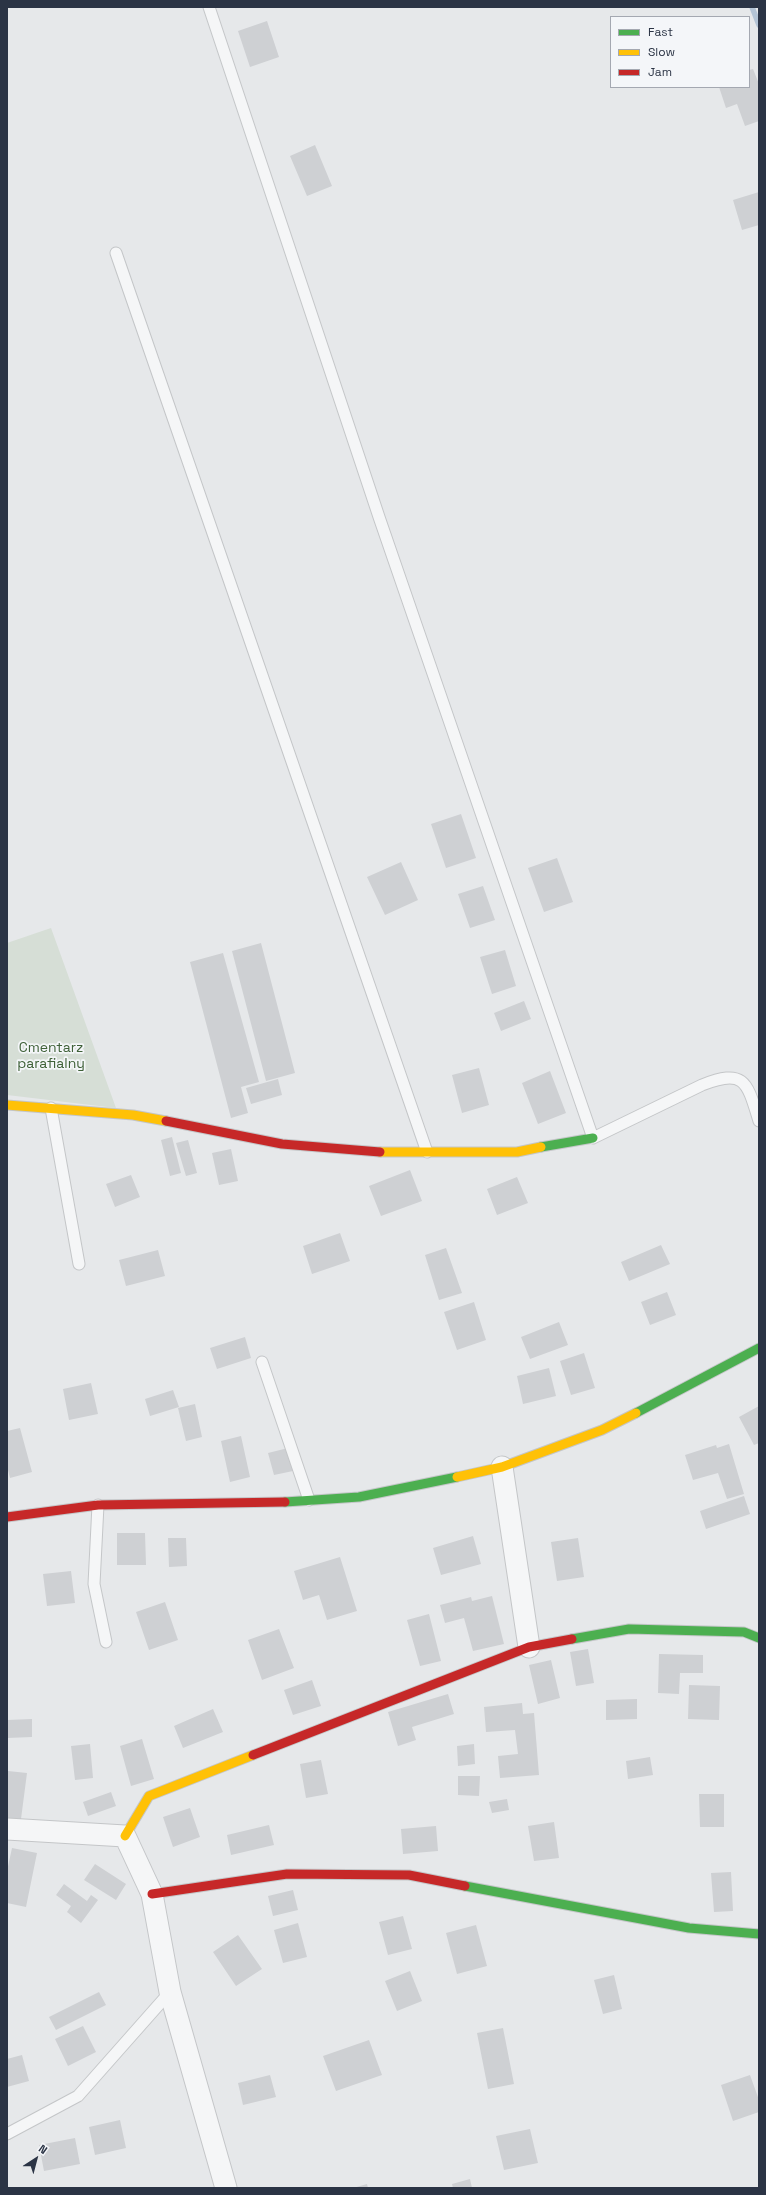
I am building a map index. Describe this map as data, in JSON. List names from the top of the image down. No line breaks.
{"parks":["Cmentarz parafialny"],"legend":["Fast","Slow","Jam"],"north":"top right"}
